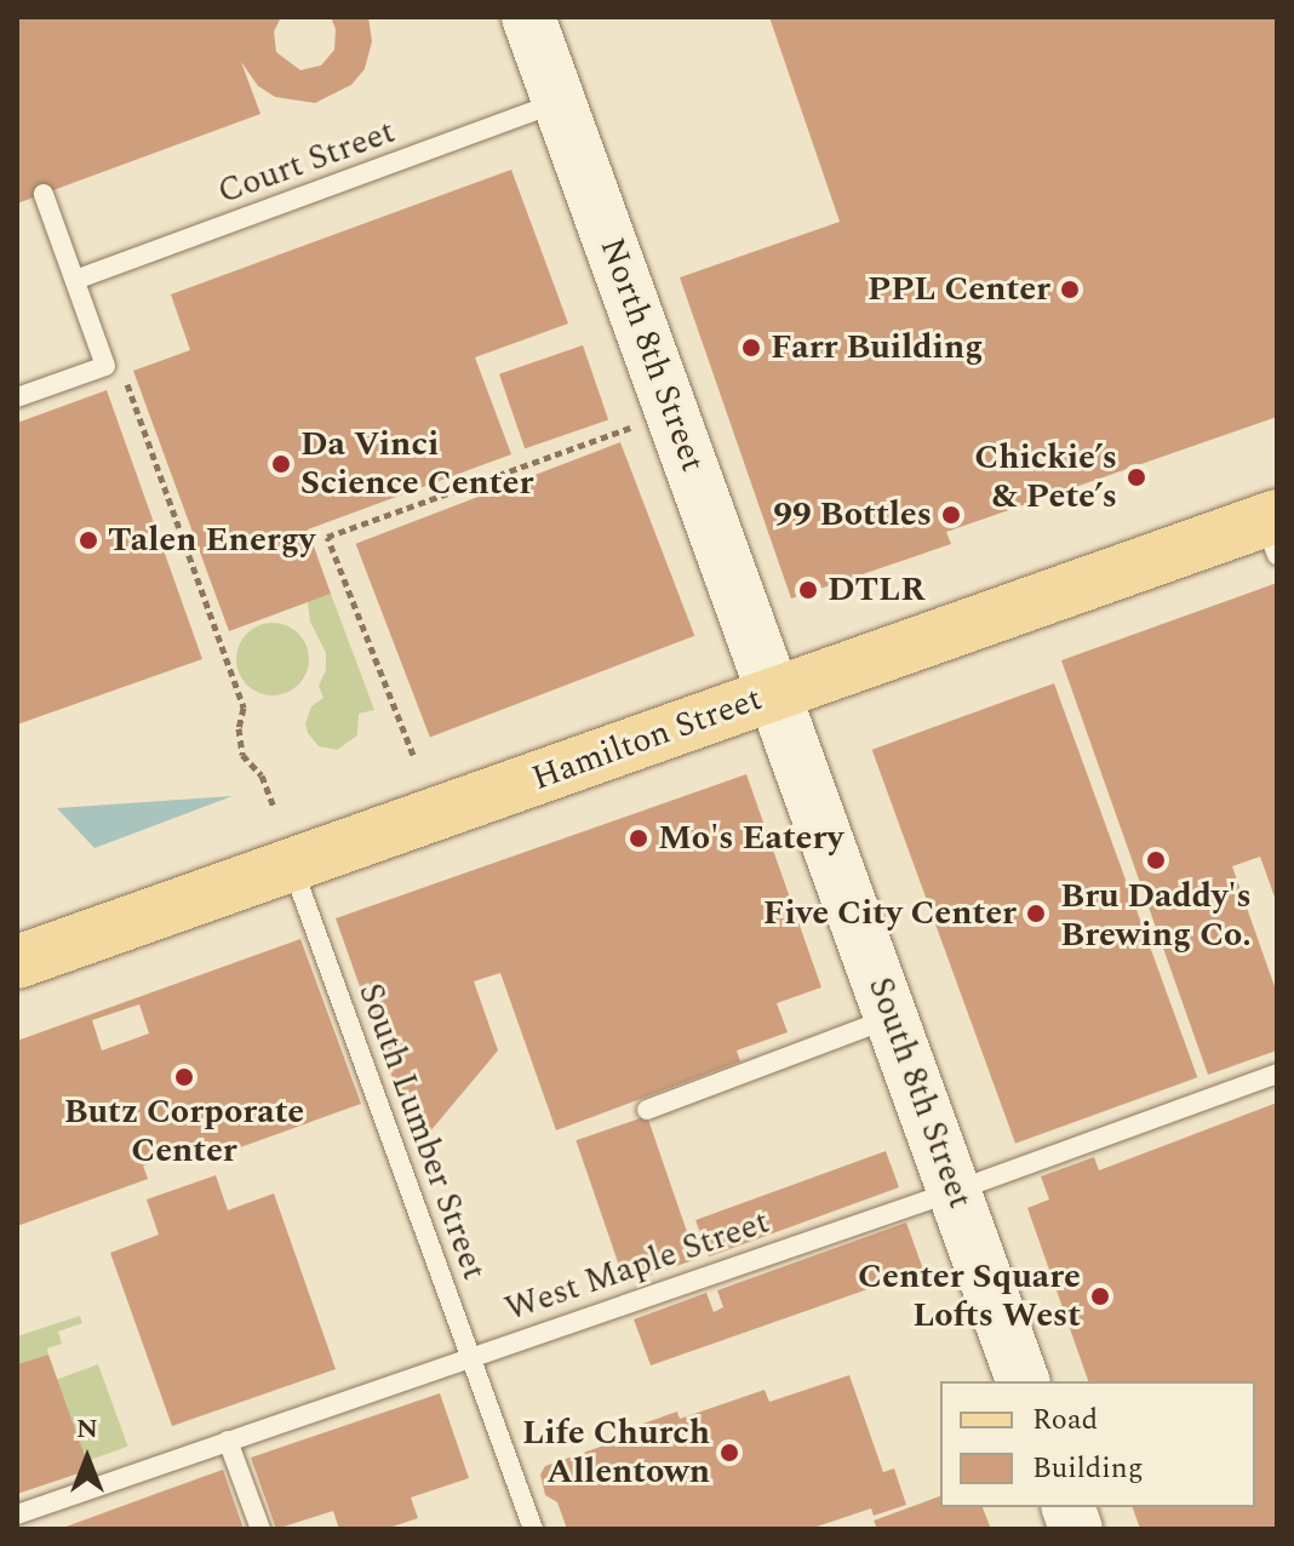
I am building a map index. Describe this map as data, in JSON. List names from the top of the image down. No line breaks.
{"streets":{"main road":["North 8th Street","Hamilton Street","South 8th Street"],"lane":["Court Street","South Lumber Street","West Maple Street"]},"crossings":[["Court Street","North 8th Street"],["North 8th Street","Hamilton Street"],["North 8th Street","South 8th Street"],["Hamilton Street","South 8th Street"],["Hamilton Street","South Lumber Street"],["South 8th Street","West Maple Street"],["South Lumber Street","West Maple Street"]],"places":["PPL Center","Farr Building","Da Vinci Science Center","Chickie’s & Pete’s","99 Bottles","Talen Energy","DTLR","Mo's Eatery","Bru Daddy's Brewing Co.","Five City Center","Butz Corporate Center","Center Square Lofts West","Life Church Allentown"],"legend":["Road","Building"],"north":"top"}
